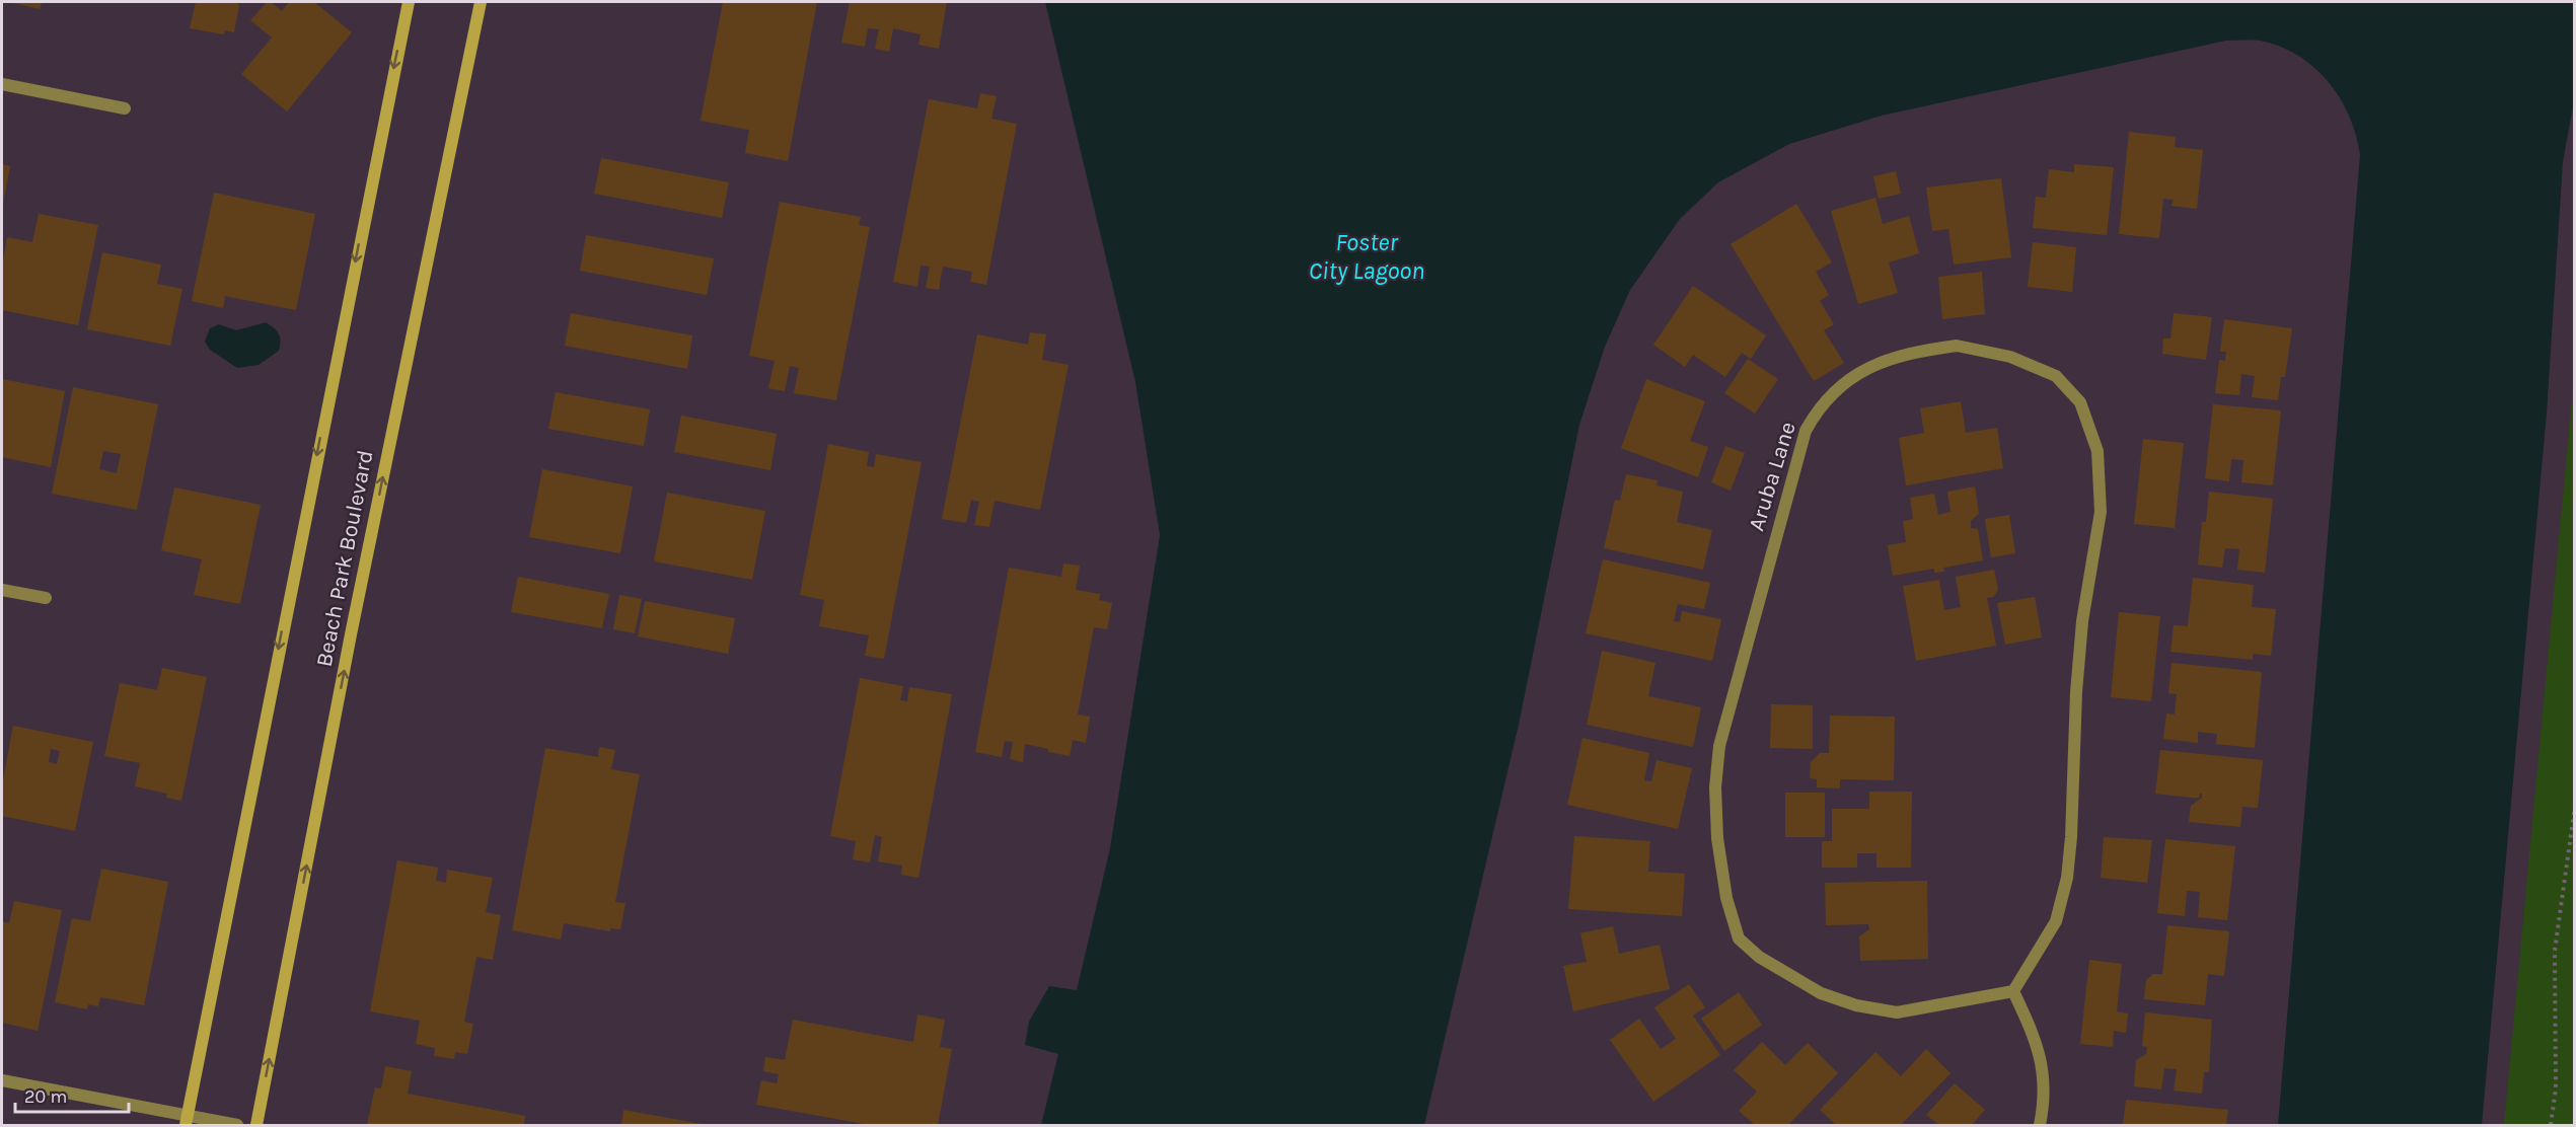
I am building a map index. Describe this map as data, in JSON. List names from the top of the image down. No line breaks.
{"streets":{"main road":["Beach Park Boulevard"],"street":["Aruba Lane"]},"water":["Foster City Lagoon"],"scale_bar":"20 m"}
